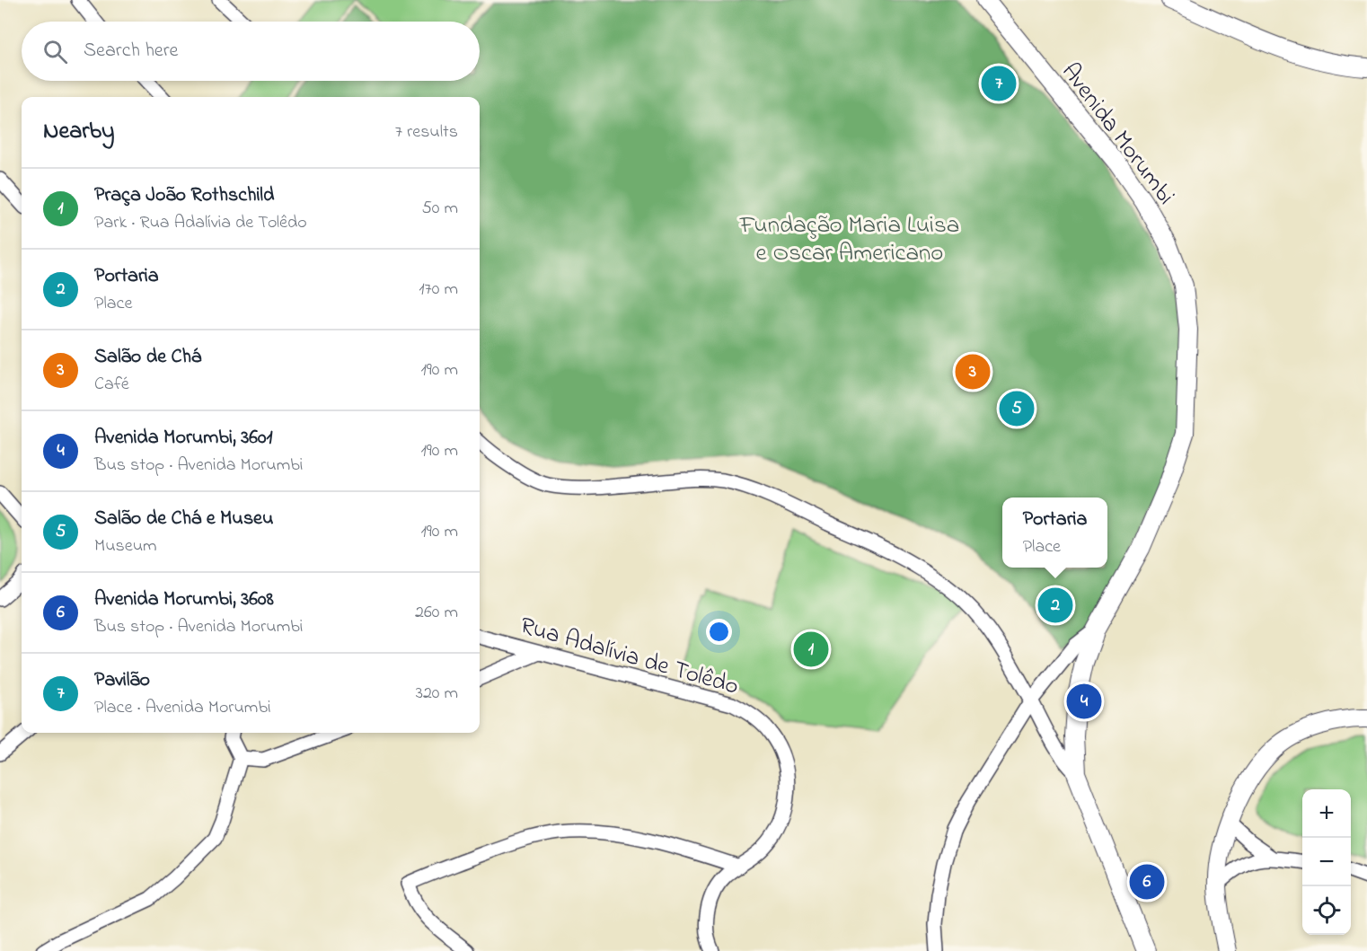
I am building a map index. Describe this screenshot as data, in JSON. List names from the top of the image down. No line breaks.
{"streets":{"main road":["Avenida Morumbi"],"street":["Rua Adalívia de Tolêdo"]},"parks":["Fundação Maria Luisa e Oscar Americano"],"page":{"search":"Search here","pins":["7","3","5","2","1","4","6"],"heading":["Nearby","7 results"],"list":[{"mark":"1","name":"Praça João Rothschild","note":"Park · Rua Adalívia de Tolêdo","value":"50 m"},{"mark":"2","name":"Portaria","note":"Place","value":"170 m"},{"mark":"3","name":"Salão de Chá","note":"Café","value":"190 m"},{"mark":"4","name":"Avenida Morumbi, 3601","note":"Bus stop · Avenida Morumbi","value":"190 m"},{"mark":"5","name":"Salão de Chá e Museu","note":"Museum","value":"190 m"},{"mark":"6","name":"Avenida Morumbi, 3608","note":"Bus stop · Avenida Morumbi","value":"260 m"},{"mark":"7","name":"Pavilão","note":"Place · Avenida Morumbi","value":"320 m"}],"popup":["Portaria","Place"],"map_buttons":["+","−"]}}
